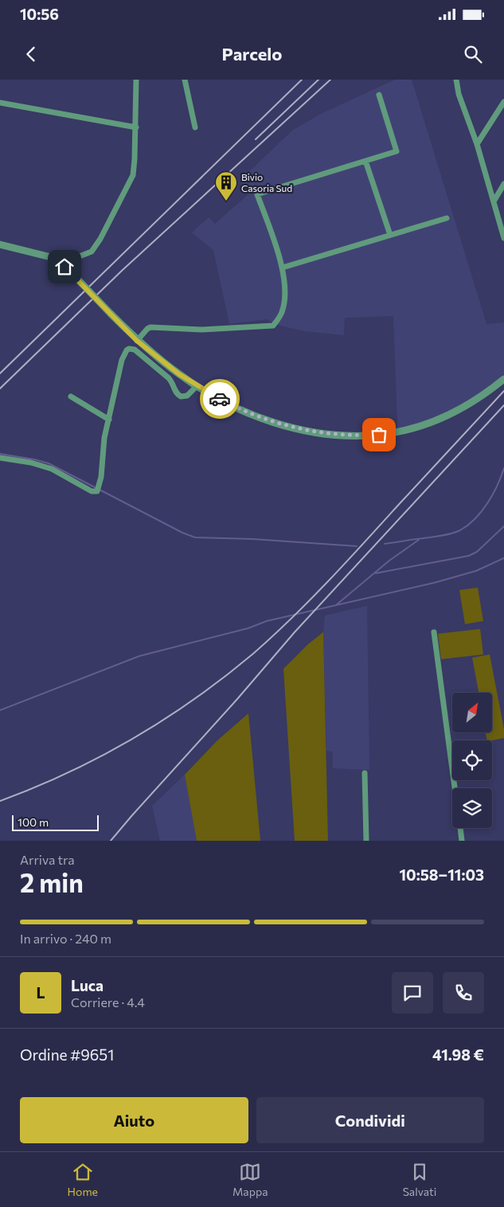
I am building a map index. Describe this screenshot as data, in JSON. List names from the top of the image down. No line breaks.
{"places":{"building":["Bivio Casoria Sud"]},"scale_bar":"100 m","north":"top right","page":{"status":"10:56","header":"Parcelo","scale":"100 m","heading":["2 min","Arriva tra","10:58–11:03"],"panel":["Luca","Corriere · 4.4","Ordine #9651","41.98 €"],"bar":"In arrivo · 240 m","round":"L","buttons":["Aiuto","Condividi"],"tabs":["Home","Mappa","Salvati"]}}
